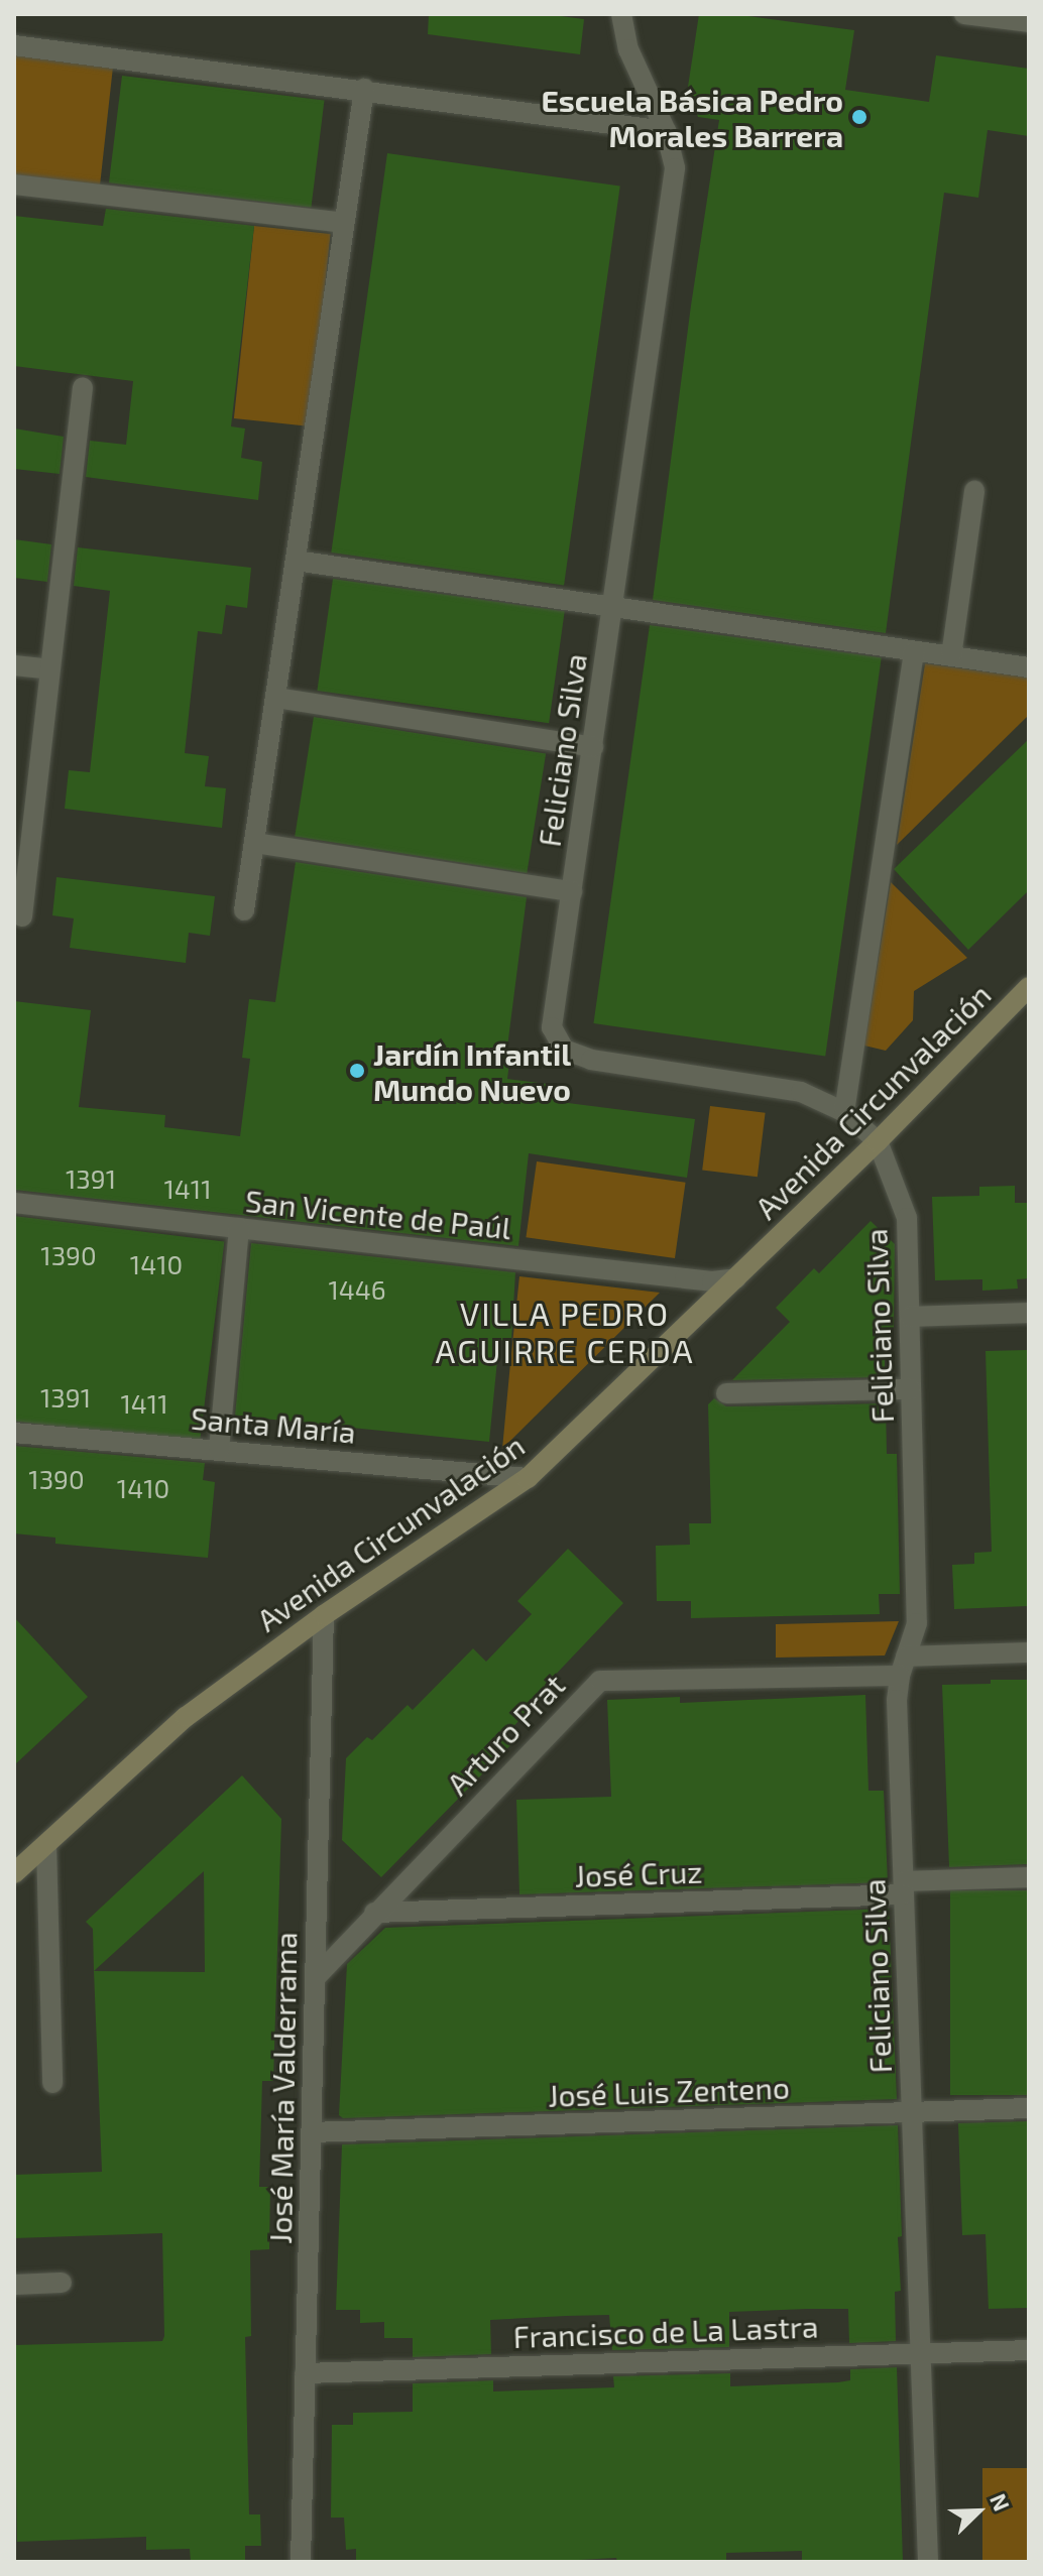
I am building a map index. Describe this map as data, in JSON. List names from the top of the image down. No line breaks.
{"streets":{"street":["Feliciano Silva","Avenida Circunvalación","San Vicente de Paúl","Santa María","Arturo Prat","José Cruz","José María Valderrama","José Luis Zenteno","Francisco de La Lastra"]},"crossings":[["Feliciano Silva","Avenida Circunvalación"],["Feliciano Silva","Arturo Prat"],["Feliciano Silva","José Cruz"],["Feliciano Silva","José Luis Zenteno"],["Feliciano Silva","Francisco de La Lastra"],["Avenida Circunvalación","San Vicente de Paúl"],["Avenida Circunvalación","Santa María"],["Avenida Circunvalación","José María Valderrama"],["Arturo Prat","José Cruz"],["Arturo Prat","José María Valderrama"],["José María Valderrama","José Luis Zenteno"],["José María Valderrama","Francisco de La Lastra"]],"districts":["VILLA PEDRO AGUIRRE CERDA"],"places":["Escuela Básica Pedro Morales Barrera","Jardín Infantil Mundo Nuevo"],"house_numbers":["1391","1411","1390","1410","1446","1391","1411","1390","1410"],"north":"top right"}
